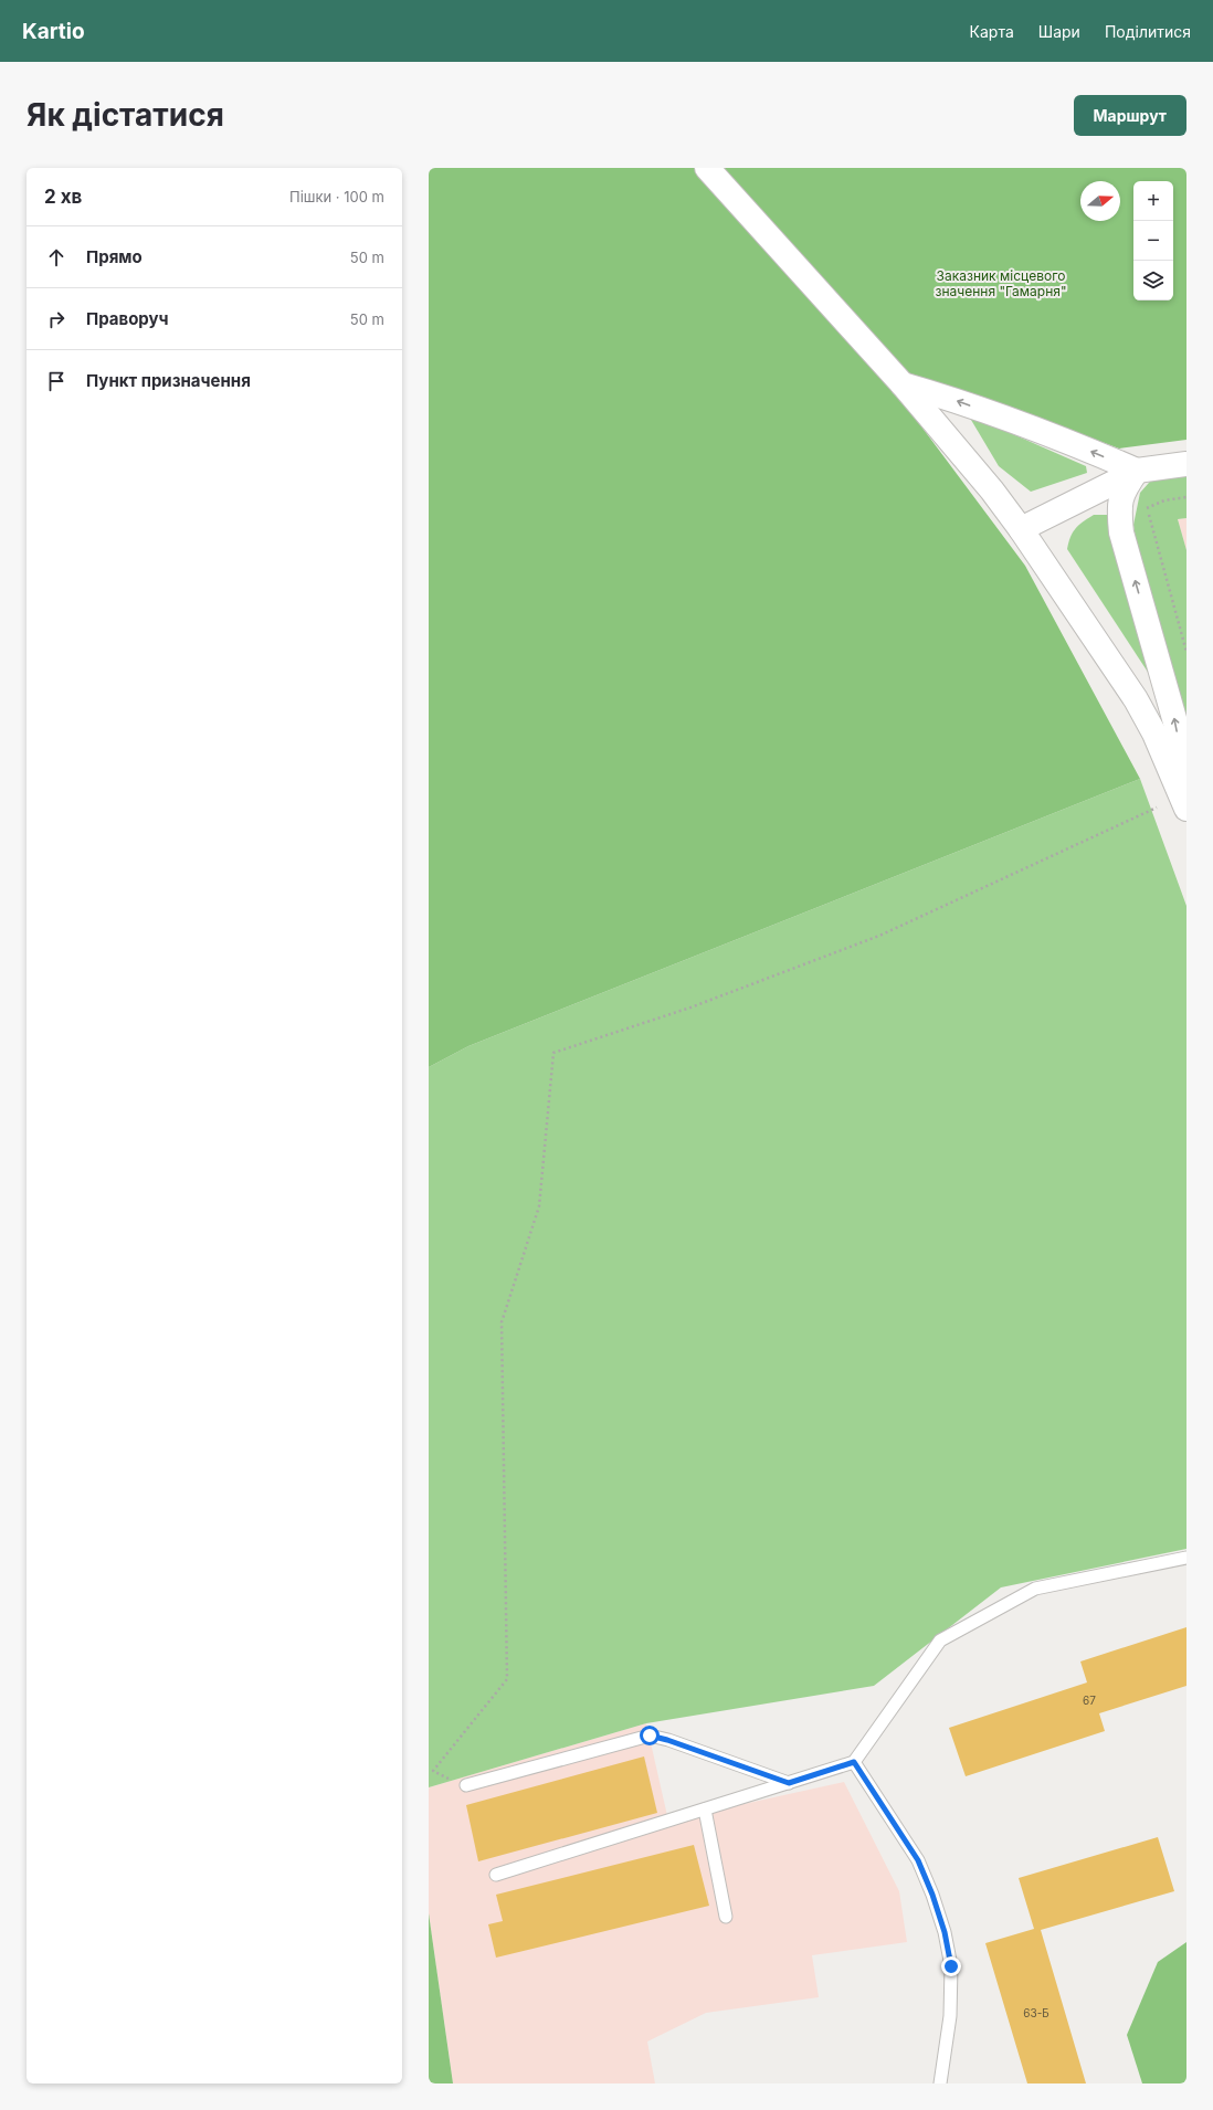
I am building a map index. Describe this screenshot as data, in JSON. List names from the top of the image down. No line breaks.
{"parks":["Заказник місцевого значення \"Гамарня\""],"house_numbers":["67","63-Б"],"north":"right","page":{"header":"Kartio","nav":["Карта","Шари","Поділитися"],"buttons":"Маршрут","title":"Як дістатися","heading":["2 хв","Пішки · 100 m"],"map_buttons":["+","−"],"list":[["Прямо","50 m"],["Праворуч","50 m"],"Пункт призначення"]}}
